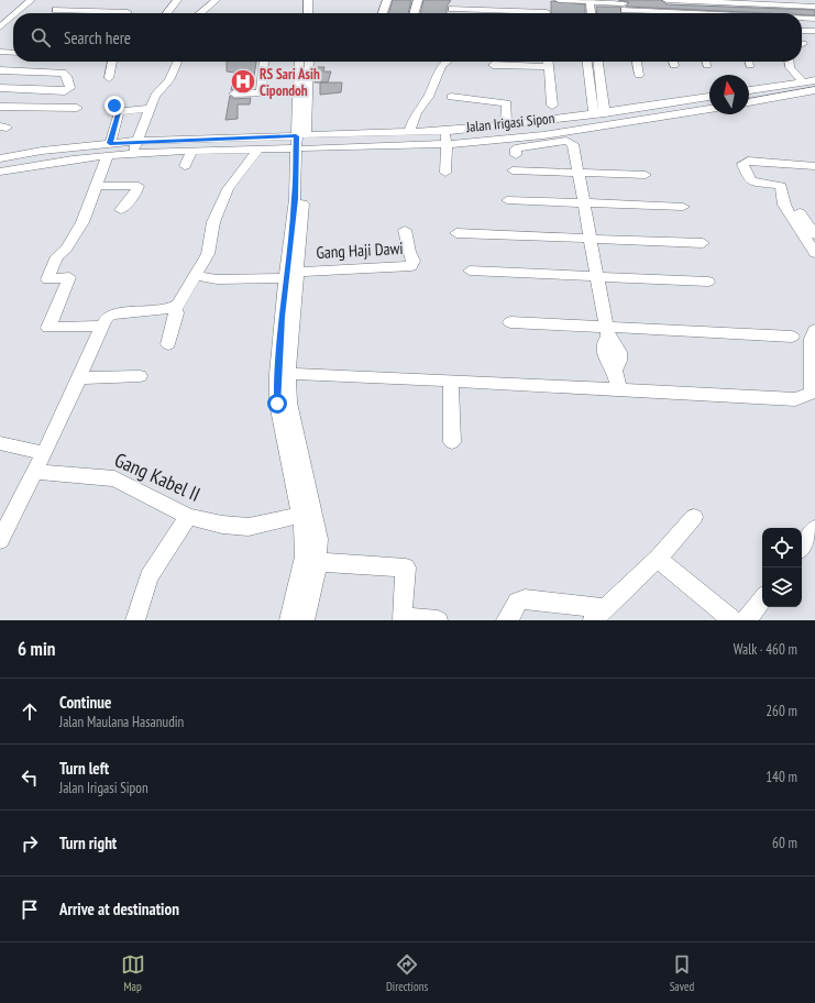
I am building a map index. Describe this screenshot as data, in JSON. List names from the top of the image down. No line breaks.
{"streets":{"street":["Jalan Irigasi Sipon","Gang Haji Dawi","Gang Kabel II"]},"places":{"hospital":["RS Sari Asih Cipondoh"]},"north":"top","page":{"search":"Search here","heading":["6 min","Walk · 460 m"],"list":[["Continue","Jalan Maulana Hasanudin","260 m"],["Turn left","Jalan Irigasi Sipon","140 m"],["Turn right","60 m"],"Arrive at destination"],"nav":["Map","Directions","Saved"]}}
